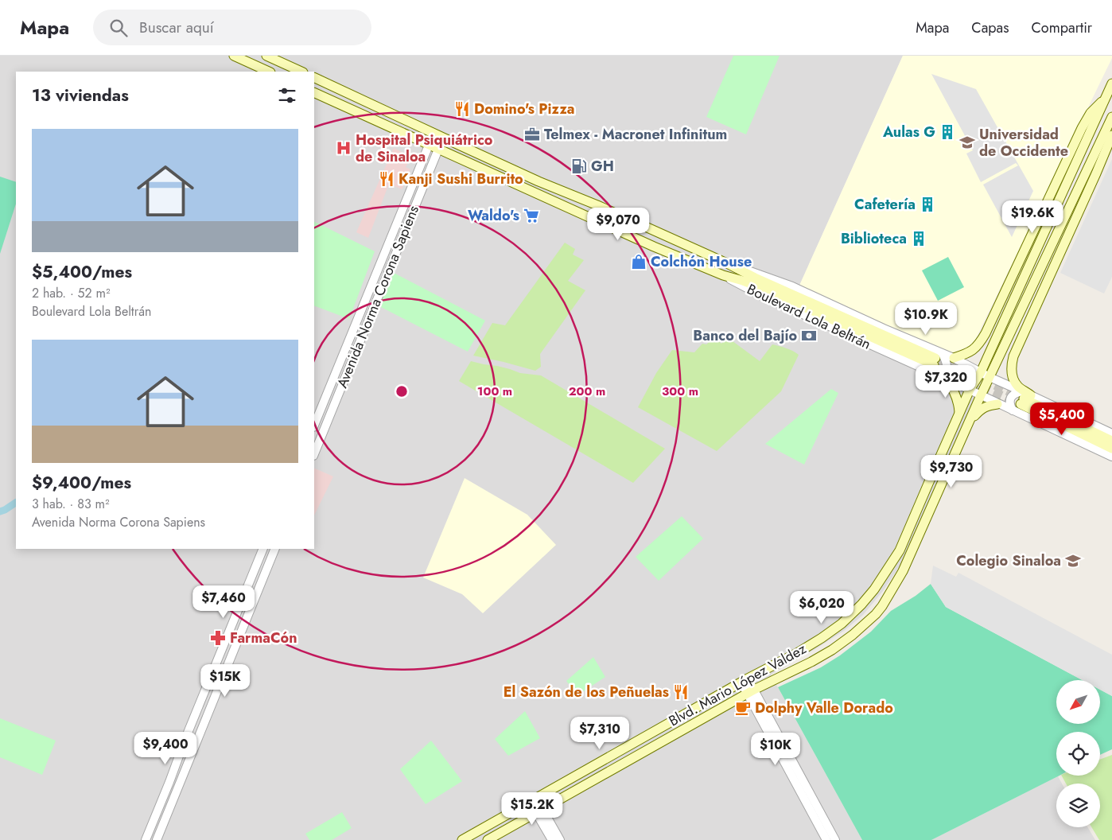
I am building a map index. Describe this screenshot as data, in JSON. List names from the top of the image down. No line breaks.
{"streets":{"main road":["Boulevard Lola Beltrán","Blvd. Mario López Valdez"],"street":["Avenida Norma Corona Sapiens"]},"crossings":[["Avenida Norma Corona Sapiens","Boulevard Lola Beltrán"],["Boulevard Lola Beltrán","Blvd. Mario López Valdez"]],"places":{"restaurant":["Domino's Pizza","Kanji Sushi Burrito","El Sazón de los Peñuelas"],"building":["Aulas G","Cafetería","Biblioteca"],"office":["Telmex - Macronet Infinitum"],"school or university":["Universidad de Occidente","Colegio Sinaloa"],"hospital":["Hospital Psiquiátrico de Sinaloa"],"fuel station":["GH"],"supermarket":["Waldo's"],"shop":["Colchón House"],"bank":["Banco del Bajío"],"pharmacy":["FarmaCón"],"cafe":["Dolphy Valle Dorado"]},"north":"bottom left","page":{"header":"Mapa","search":"Buscar aquí","nav":["Mapa","Capas","Compartir"],"heading":"13 viviendas","list":[{"name":"$5,400/mes","note":"2 hab. · 52 m² · Boulevard Lola Beltrán"},{"name":"$9,400/mes","note":"3 hab. · 83 m² · Avenida Norma Corona Sapiens"}],"price":["$19.6K","$9,070","$10.9K","$7,320","$5,400","$9,730","$7,460","$6,020","$15K","$7,310","$9,400","$10K","$15.2K"]},"rings":["100 m","200 m","300 m"]}
